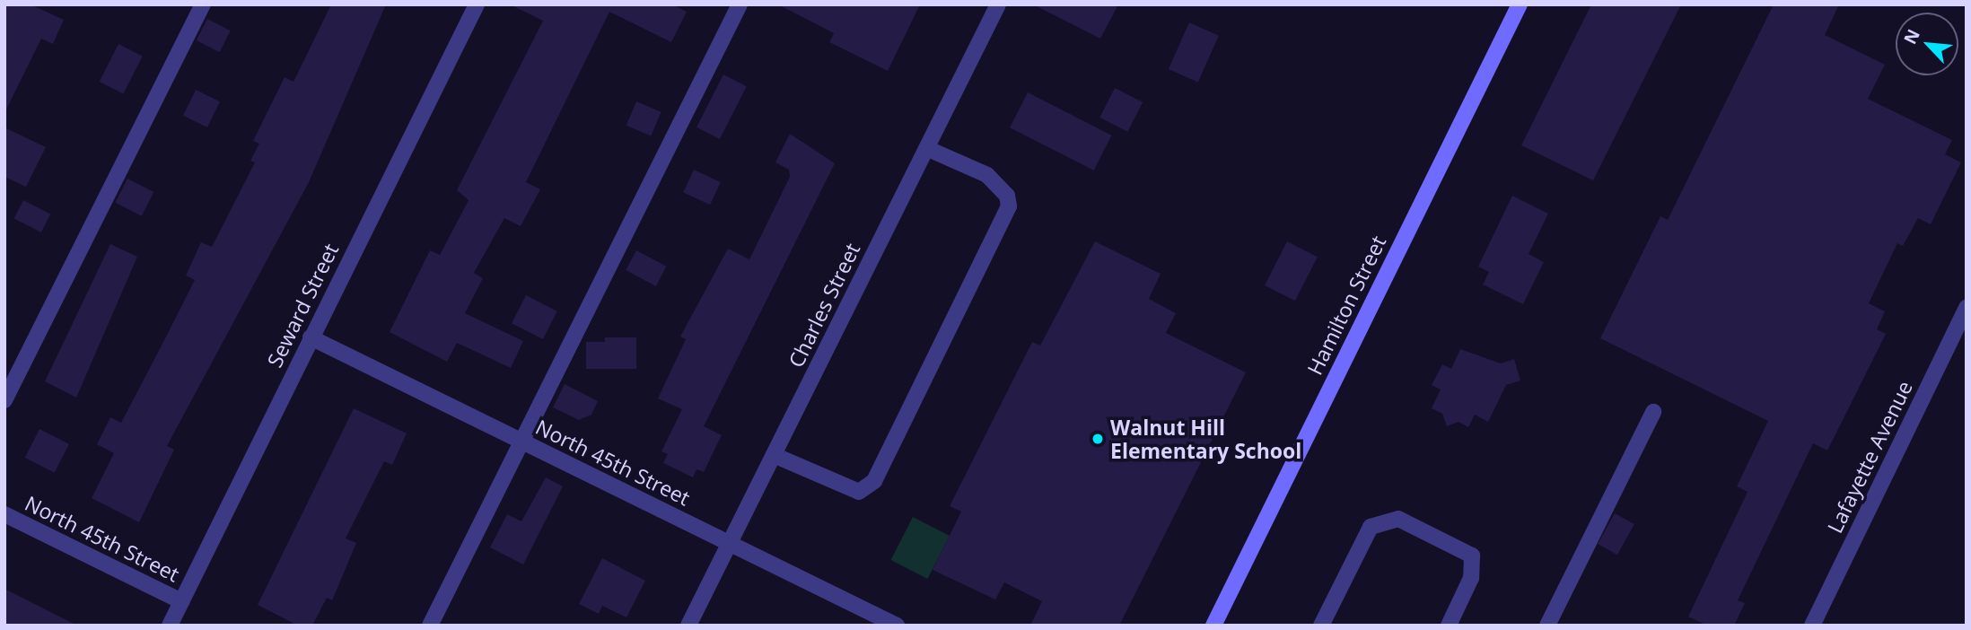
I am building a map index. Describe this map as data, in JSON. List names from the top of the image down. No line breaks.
{"streets":{"main road":["Hamilton Street"],"street":["Seward Street","Charles Street","Lafayette Avenue","North 45th Street"]},"crossings":[["Seward Street","North 45th Street"],["Charles Street","North 45th Street"]],"places":["Walnut Hill Elementary School"],"north":"top left"}
